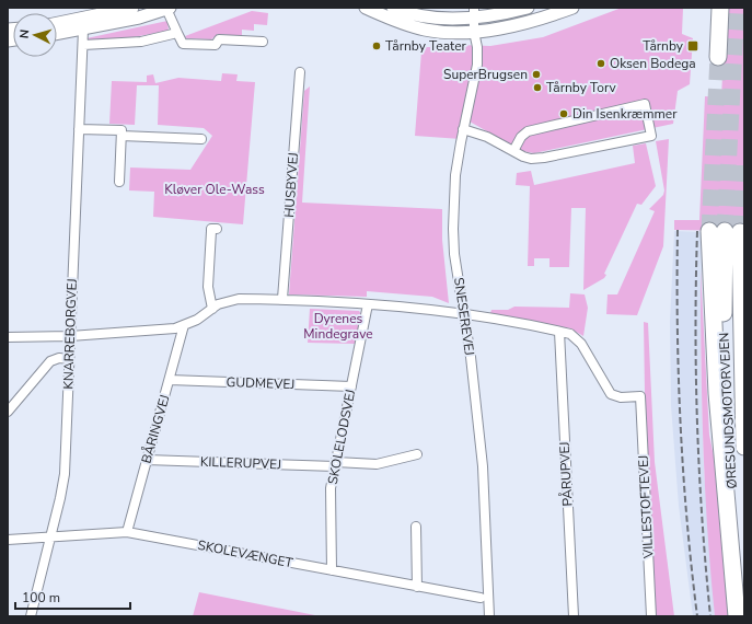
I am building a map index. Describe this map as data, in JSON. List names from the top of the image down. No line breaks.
{"streets":{"highway":["ØRESUNDSMOTORVEJEN"],"street":["HUSBYVEJ","SNESEREVEJ","KNARREBORGVEJ","GUDMEVEJ","BÅRINGVEJ","SKOLELODSVEJ","KILLERUPVEJ","PÅRUPVEJ","VILLESTOFTEVEJ","SKOLEVÆNGET"]},"crossings":[["KNARREBORGVEJ","SKOLEVÆNGET"],["GUDMEVEJ","BÅRINGVEJ"],["GUDMEVEJ","SKOLELODSVEJ"],["BÅRINGVEJ","KILLERUPVEJ"],["BÅRINGVEJ","SKOLEVÆNGET"],["SKOLELODSVEJ","KILLERUPVEJ"],["SKOLELODSVEJ","SKOLEVÆNGET"],["PÅRUPVEJ","VILLESTOFTEVEJ"]],"parks":["Kløver Ole-Wass","Dyrenes Mindegrave"],"places":{"other":["Tårnby Teater","Oksen Bodega","SuperBrugsen","Tårnby Torv","Din Isenkræmmer"],"transit":["Tårnby"]},"scale_bar":"100 m","north":"left"}
